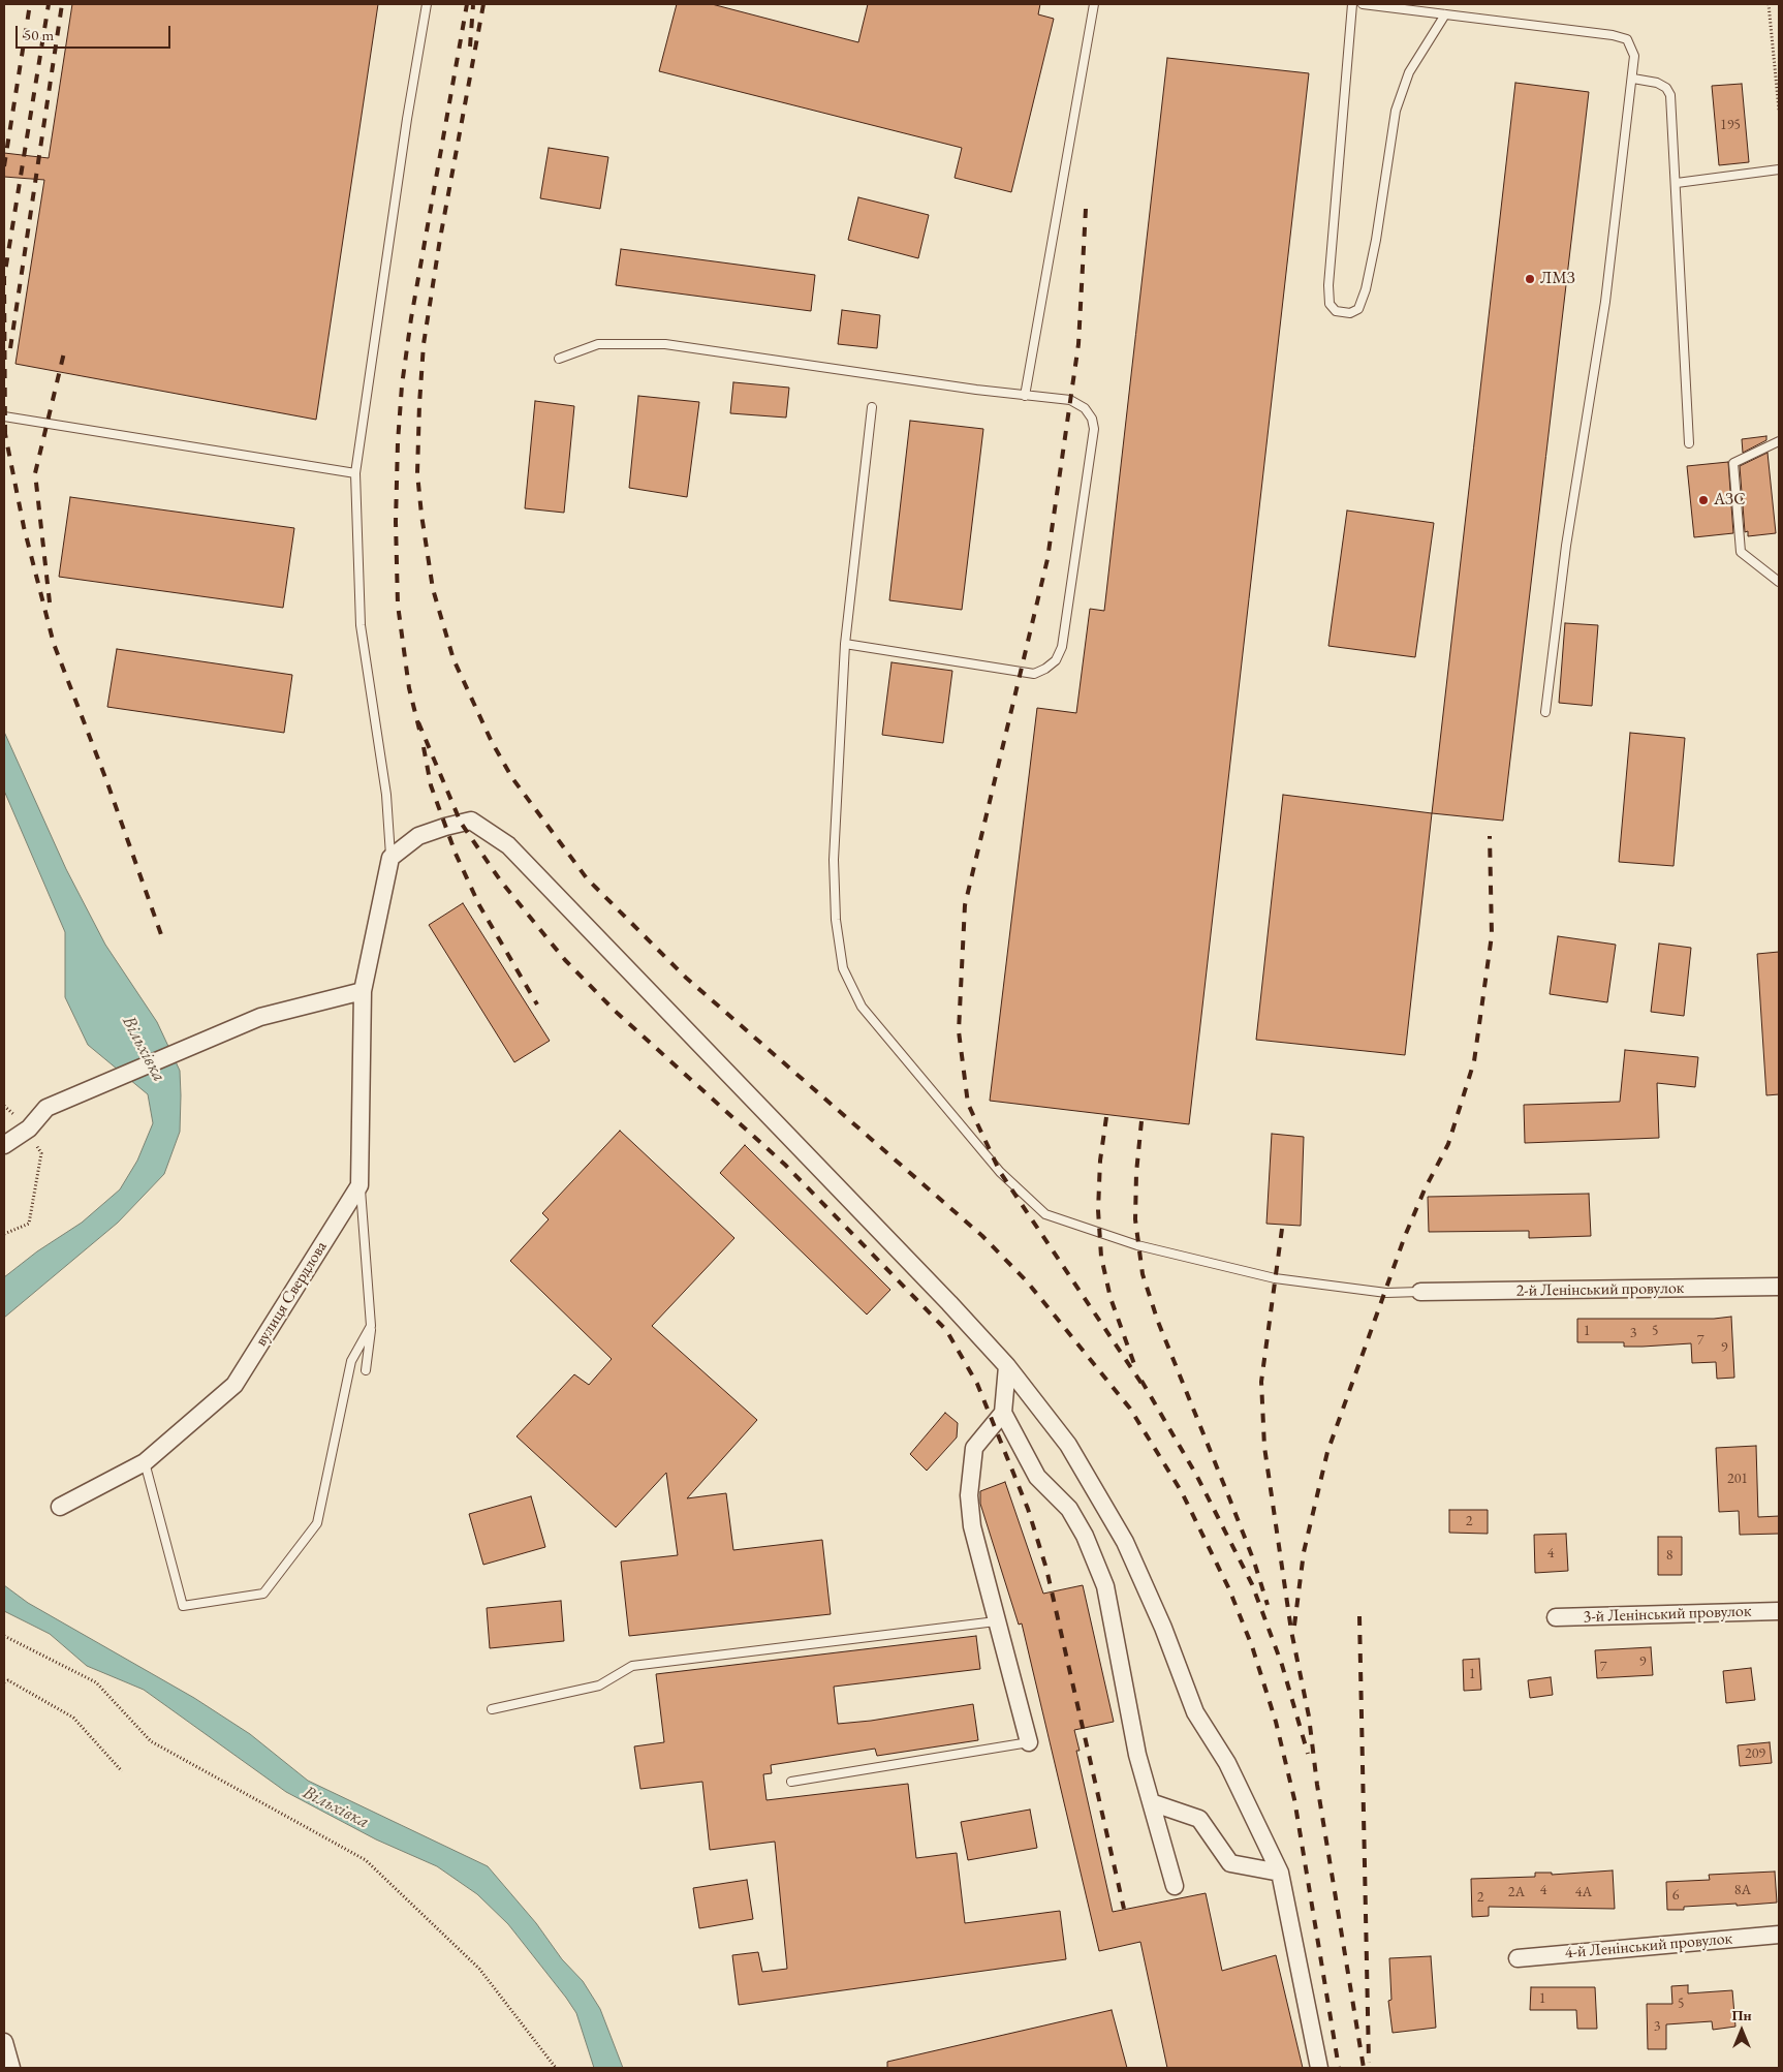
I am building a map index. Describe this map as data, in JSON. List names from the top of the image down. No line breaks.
{"streets":{"street":["2-й Ленінський провулок","вулиця Свердлова","3-й Ленінський провулок","4-й Ленінський провулок"]},"water":["Вільхівка"],"places":["ЛМЗ","АЗС"],"house_numbers":["195","1","5","3","7","9","201","2","4","8","9","7","1","209","4","8А","2А","4А","6","2","1","5","3"],"scale_bar":"50 m","north":"top"}
